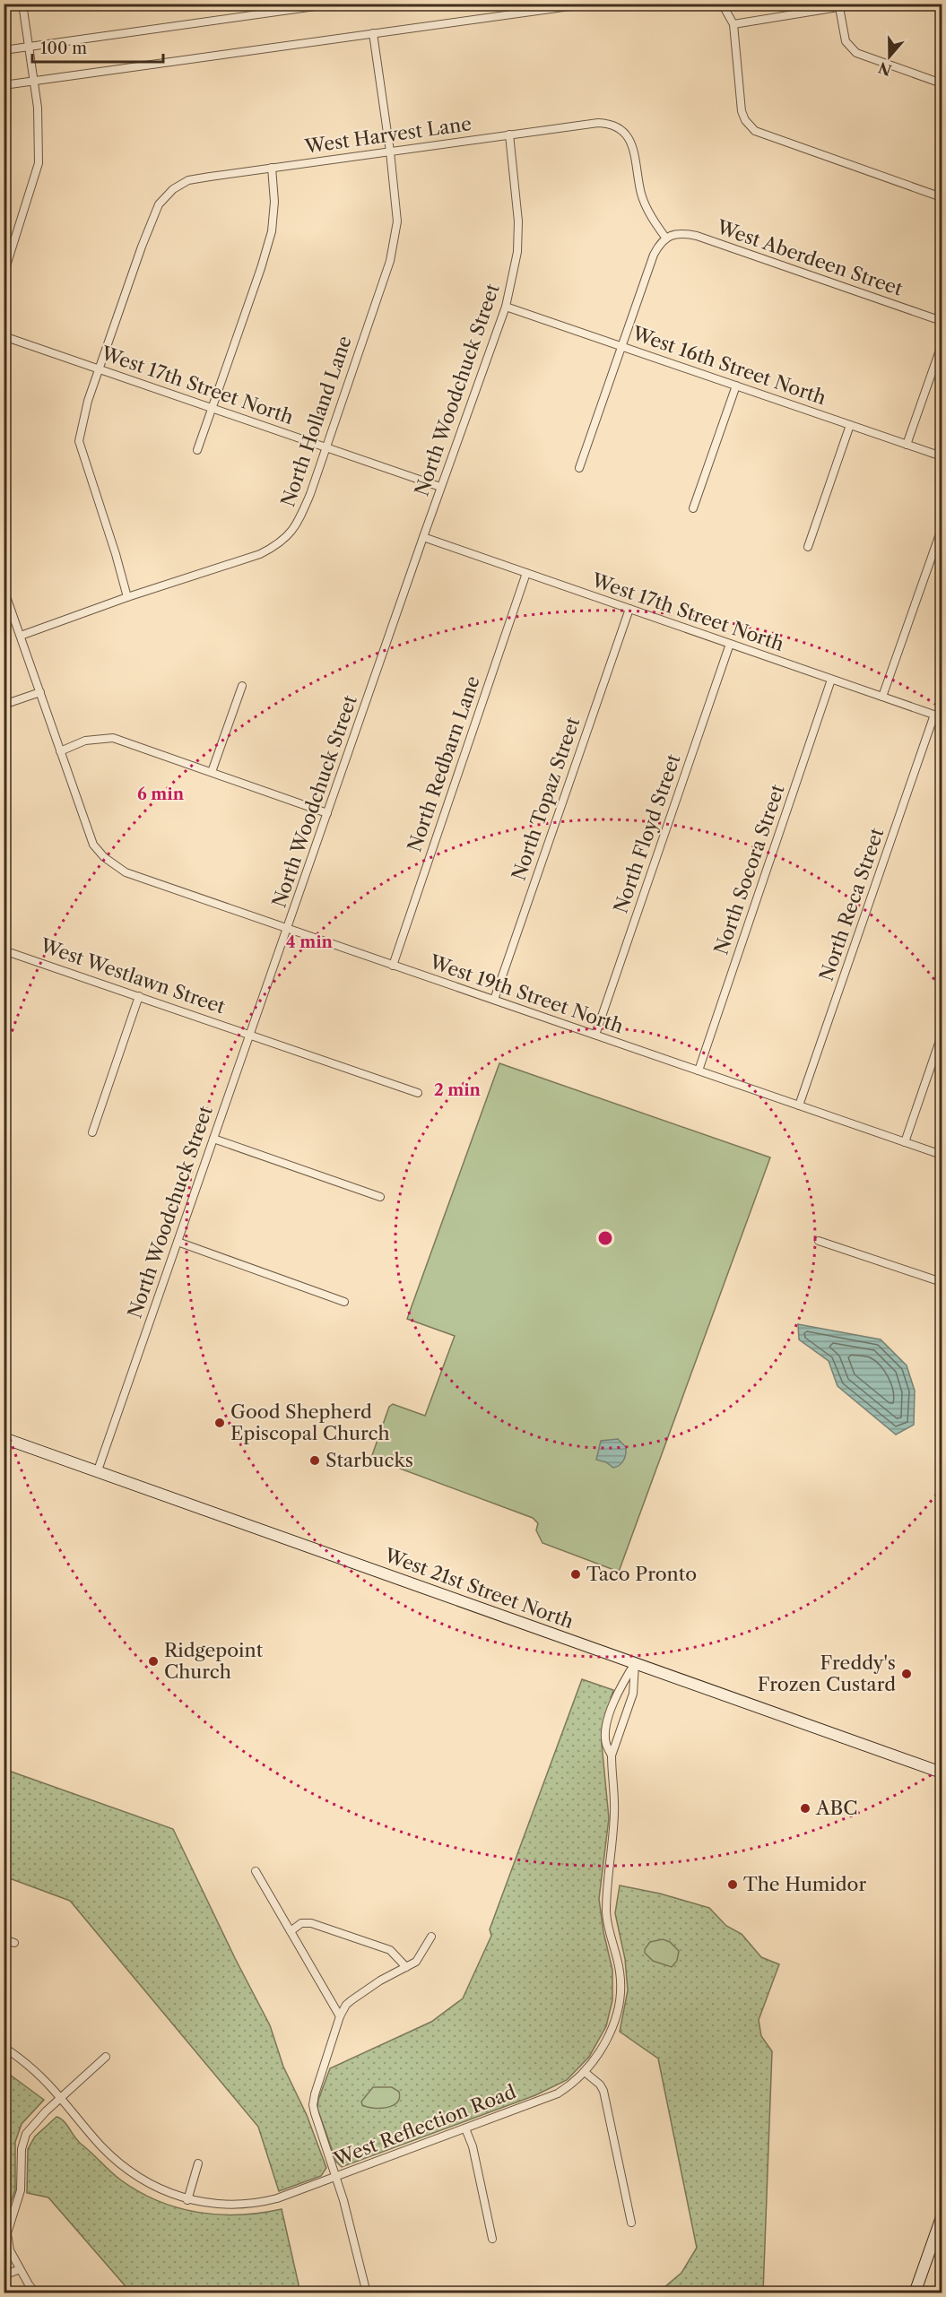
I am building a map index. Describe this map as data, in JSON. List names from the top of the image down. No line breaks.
{"streets":{"main road":["West 21st Street North"],"street":["West Harvest Lane","West Aberdeen Street","West 16th Street North","West 17th Street North","North Woodchuck Street","North Holland Lane","North Redbarn Lane","North Topaz Street","North Floyd Street","North Socora Street","North Reca Street","West Westlawn Street","West 19th Street North","West Reflection Road"]},"crossings":[["West Harvest Lane","West Aberdeen Street"],["West Harvest Lane","West 17th Street North"],["West Harvest Lane","North Woodchuck Street"],["West Harvest Lane","North Holland Lane"],["West 16th Street North","North Woodchuck Street"],["West 17th Street North","North Woodchuck Street"],["West 17th Street North","North Holland Lane"],["West 17th Street North","North Redbarn Lane"],["West 17th Street North","North Topaz Street"],["West 17th Street North","North Floyd Street"],["West 17th Street North","North Socora Street"],["West 17th Street North","North Reca Street"],["North Woodchuck Street","West Westlawn Street"],["North Woodchuck Street","West 19th Street North"],["North Woodchuck Street","West 21st Street North"],["North Redbarn Lane","West 19th Street North"],["North Topaz Street","West 19th Street North"],["North Floyd Street","West 19th Street North"],["North Socora Street","West 19th Street North"],["North Reca Street","West 19th Street North"],["West 21st Street North","West Reflection Road"]],"places":["Good Shepherd Episcopal Church","Starbucks","Taco Pronto","Ridgepoint Church","Freddy's Frozen Custard","ABC","The Humidor"],"scale_bar":"100 m","north":"bottom","rings":["6 min","4 min","2 min"]}
